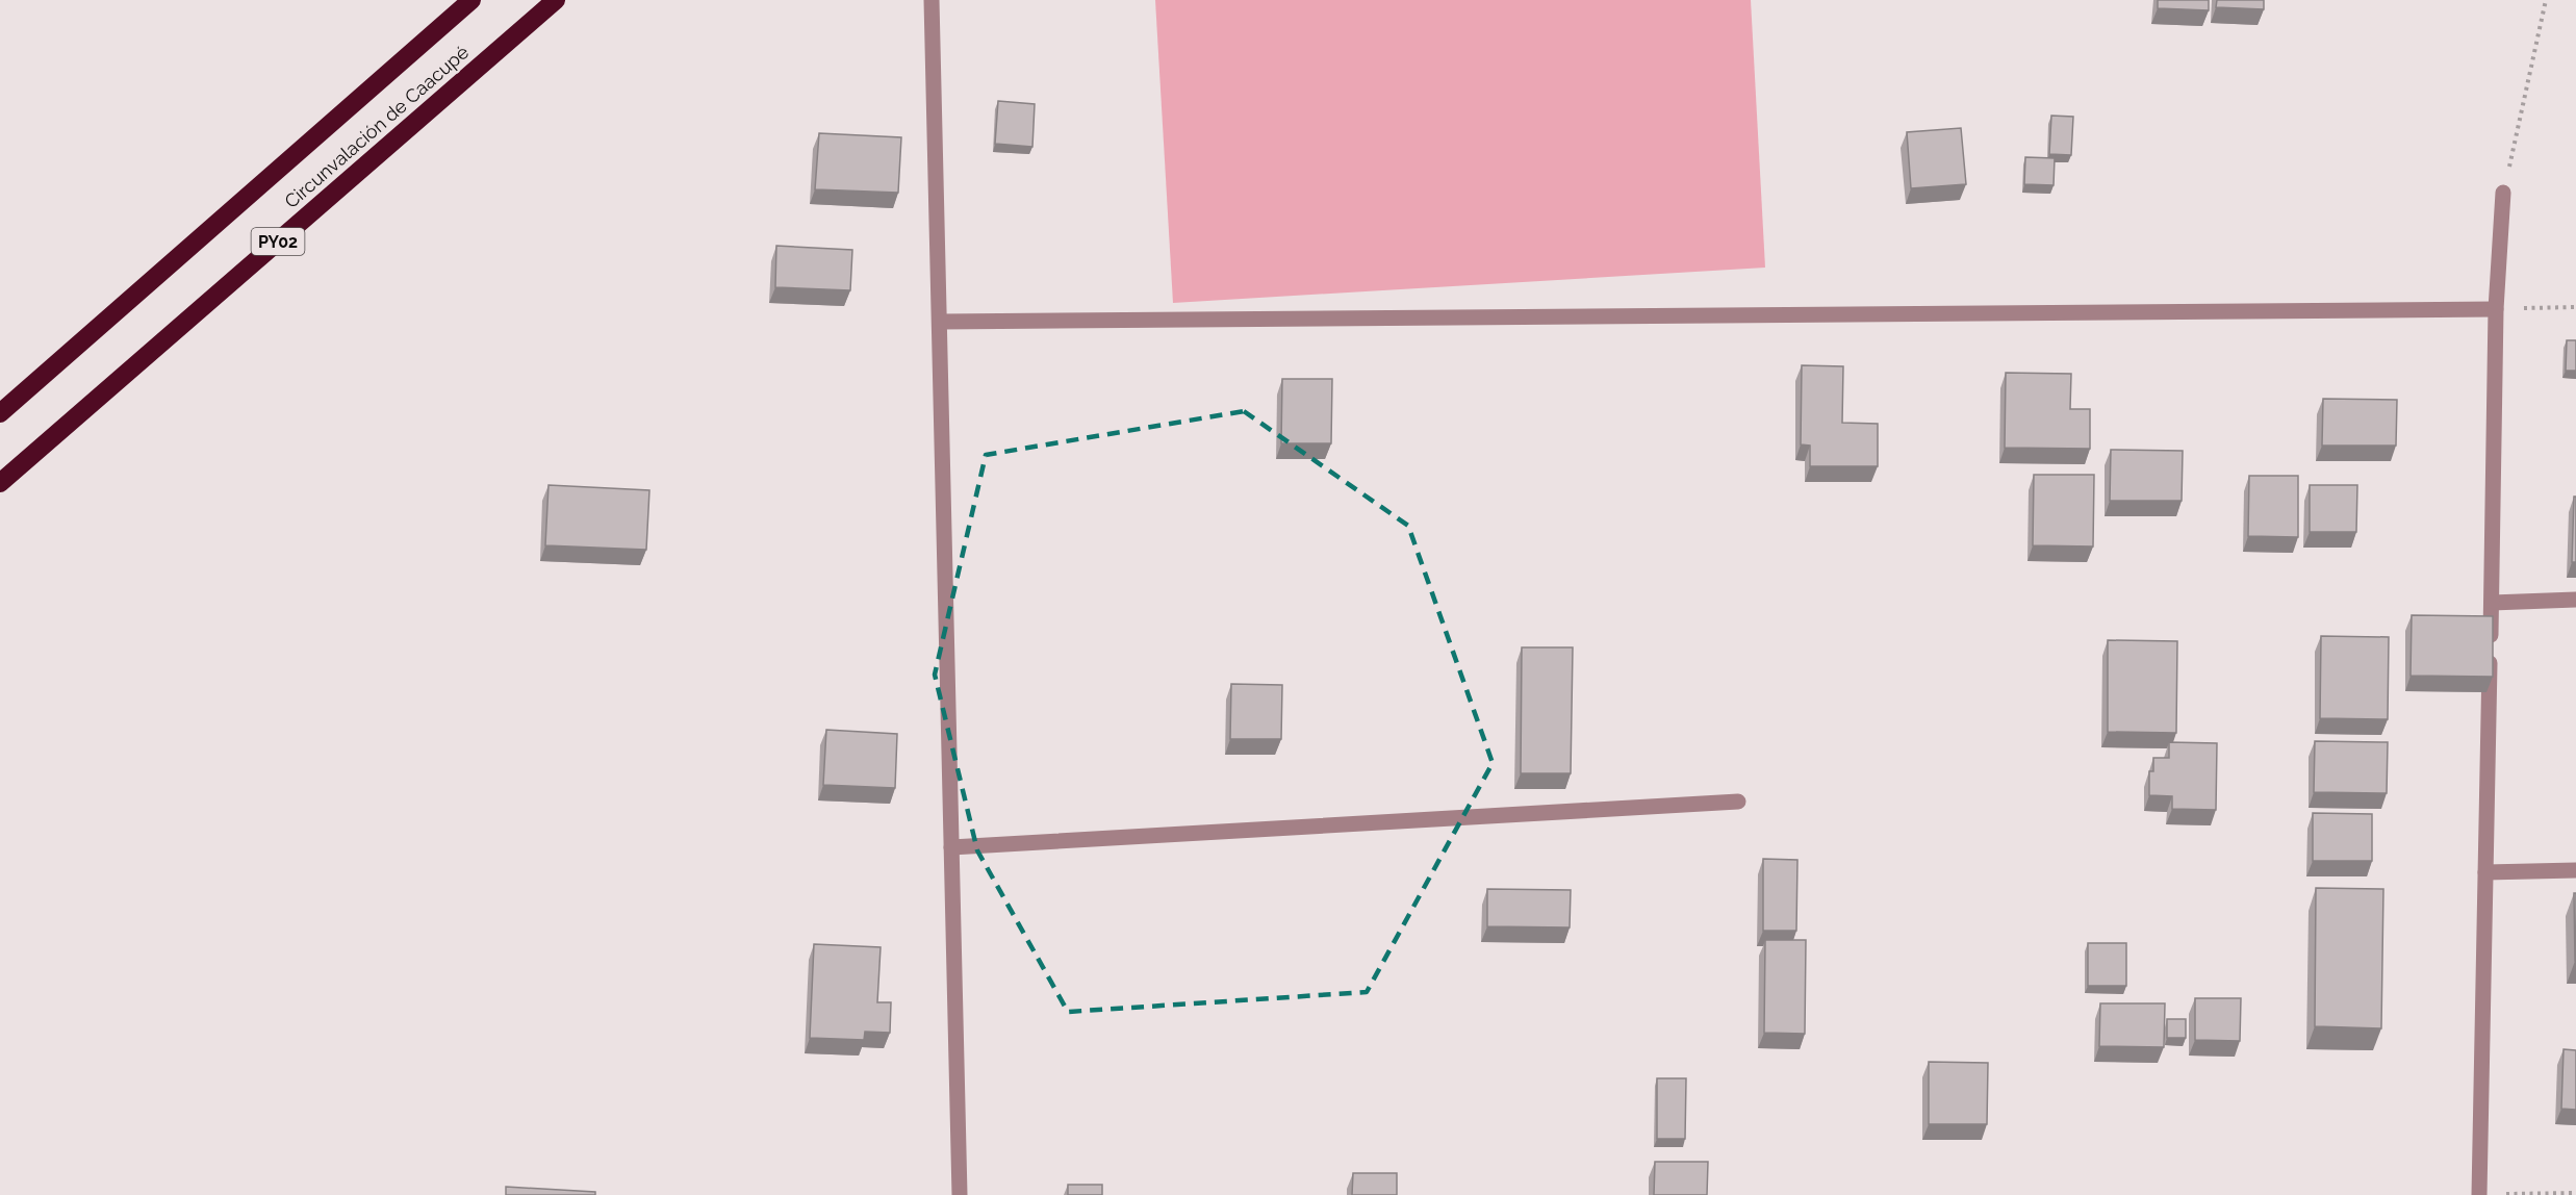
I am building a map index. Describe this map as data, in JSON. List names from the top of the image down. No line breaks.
{"streets":{"highway":["Circunvalación de Caacupé","PY02"]}}
